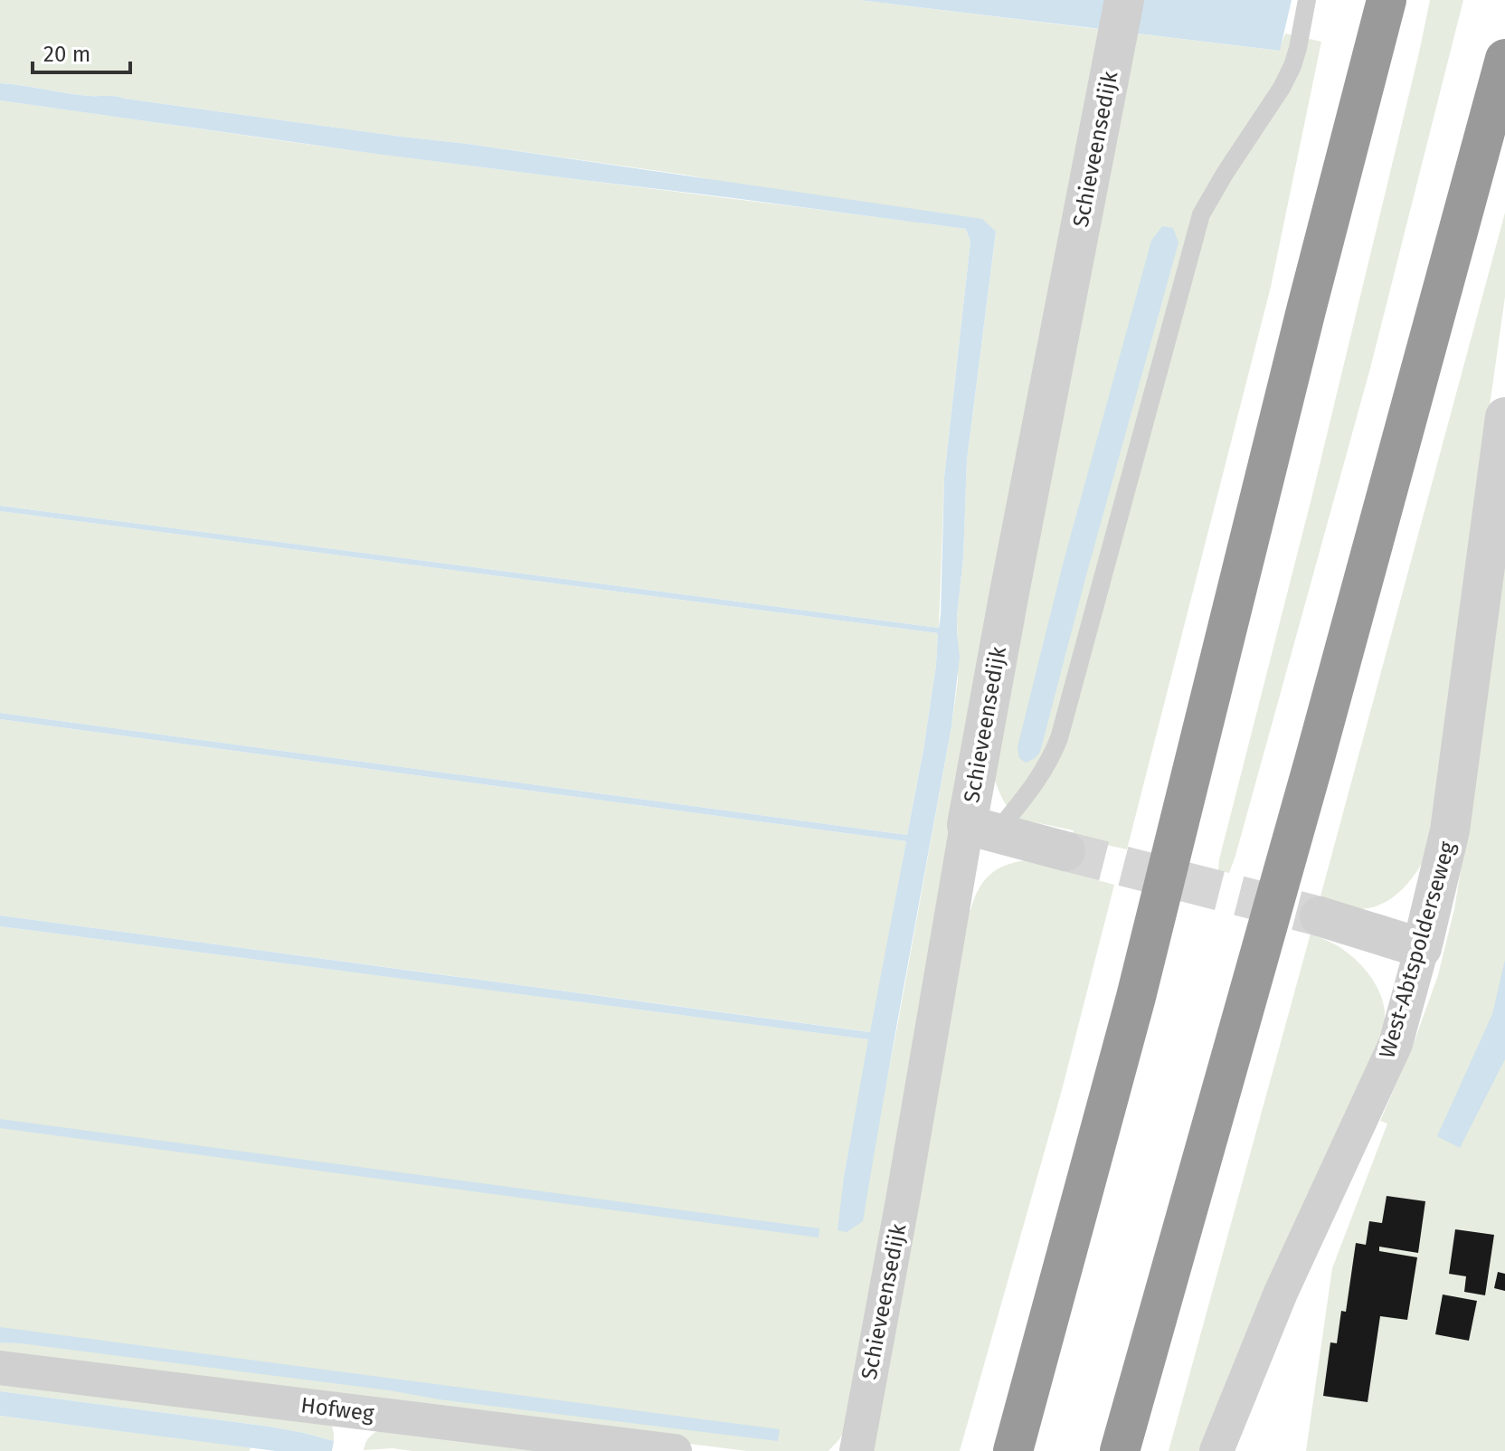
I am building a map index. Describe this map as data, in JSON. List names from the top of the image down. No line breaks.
{"streets":{"street":["Schieveensedijk","West-Abtspolderseweg","Hofweg"]},"scale_bar":"20 m"}
